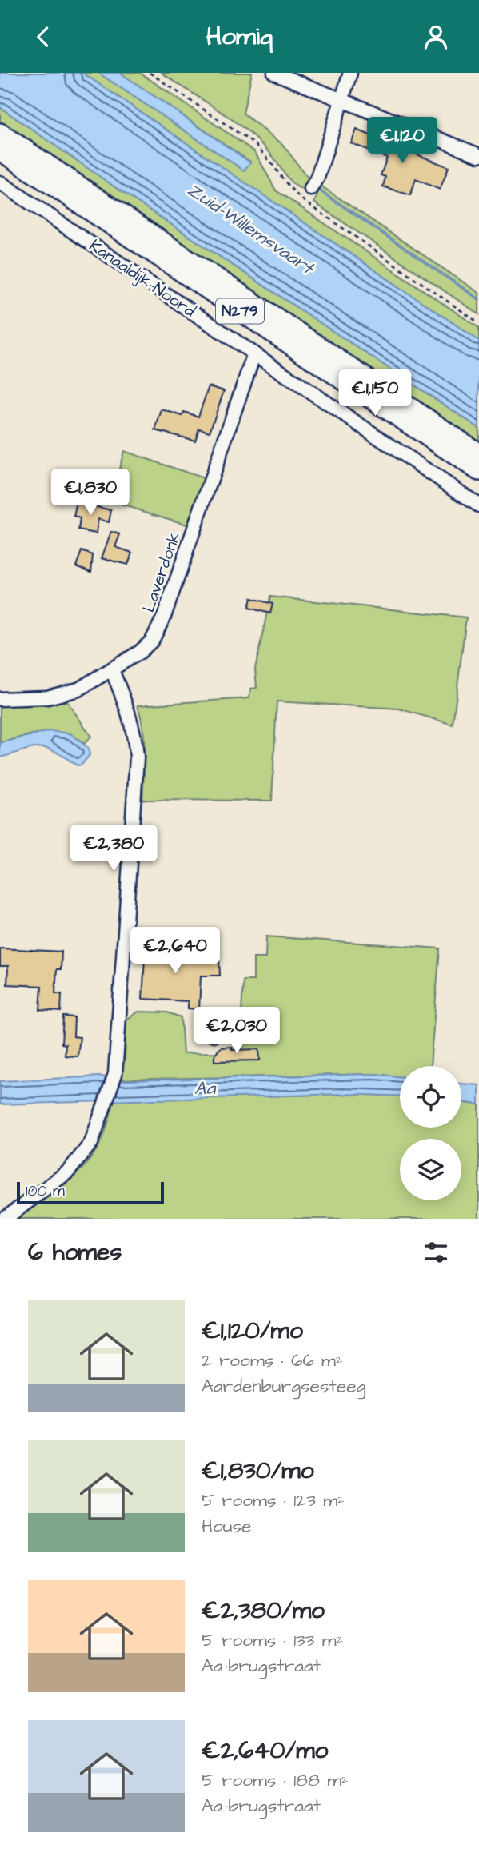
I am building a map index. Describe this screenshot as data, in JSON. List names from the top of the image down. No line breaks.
{"streets":{"highway":["Kanaaldijk-Noord","N279"],"street":["Laverdonk"]},"crossings":[["Kanaaldijk-Noord","Laverdonk"]],"water":["Zuid-Willemsvaart","Aa"],"scale_bar":"100 m","page":{"header":"Homiq","price":["€1,120","€1,150","€1,830","€2,380","€2,640","€2,030"],"scale":"100 m","heading":"6 homes","list":[{"name":"€1,120/mo","note":"2 rooms · 66 m² · Aardenburgsesteeg"},{"name":"€1,830/mo","note":"5 rooms · 123 m² · House"},{"name":"€2,380/mo","note":"5 rooms · 133 m² · Aa-brugstraat"},{"name":"€2,640/mo","note":"5 rooms · 188 m² · Aa-brugstraat"}]}}
